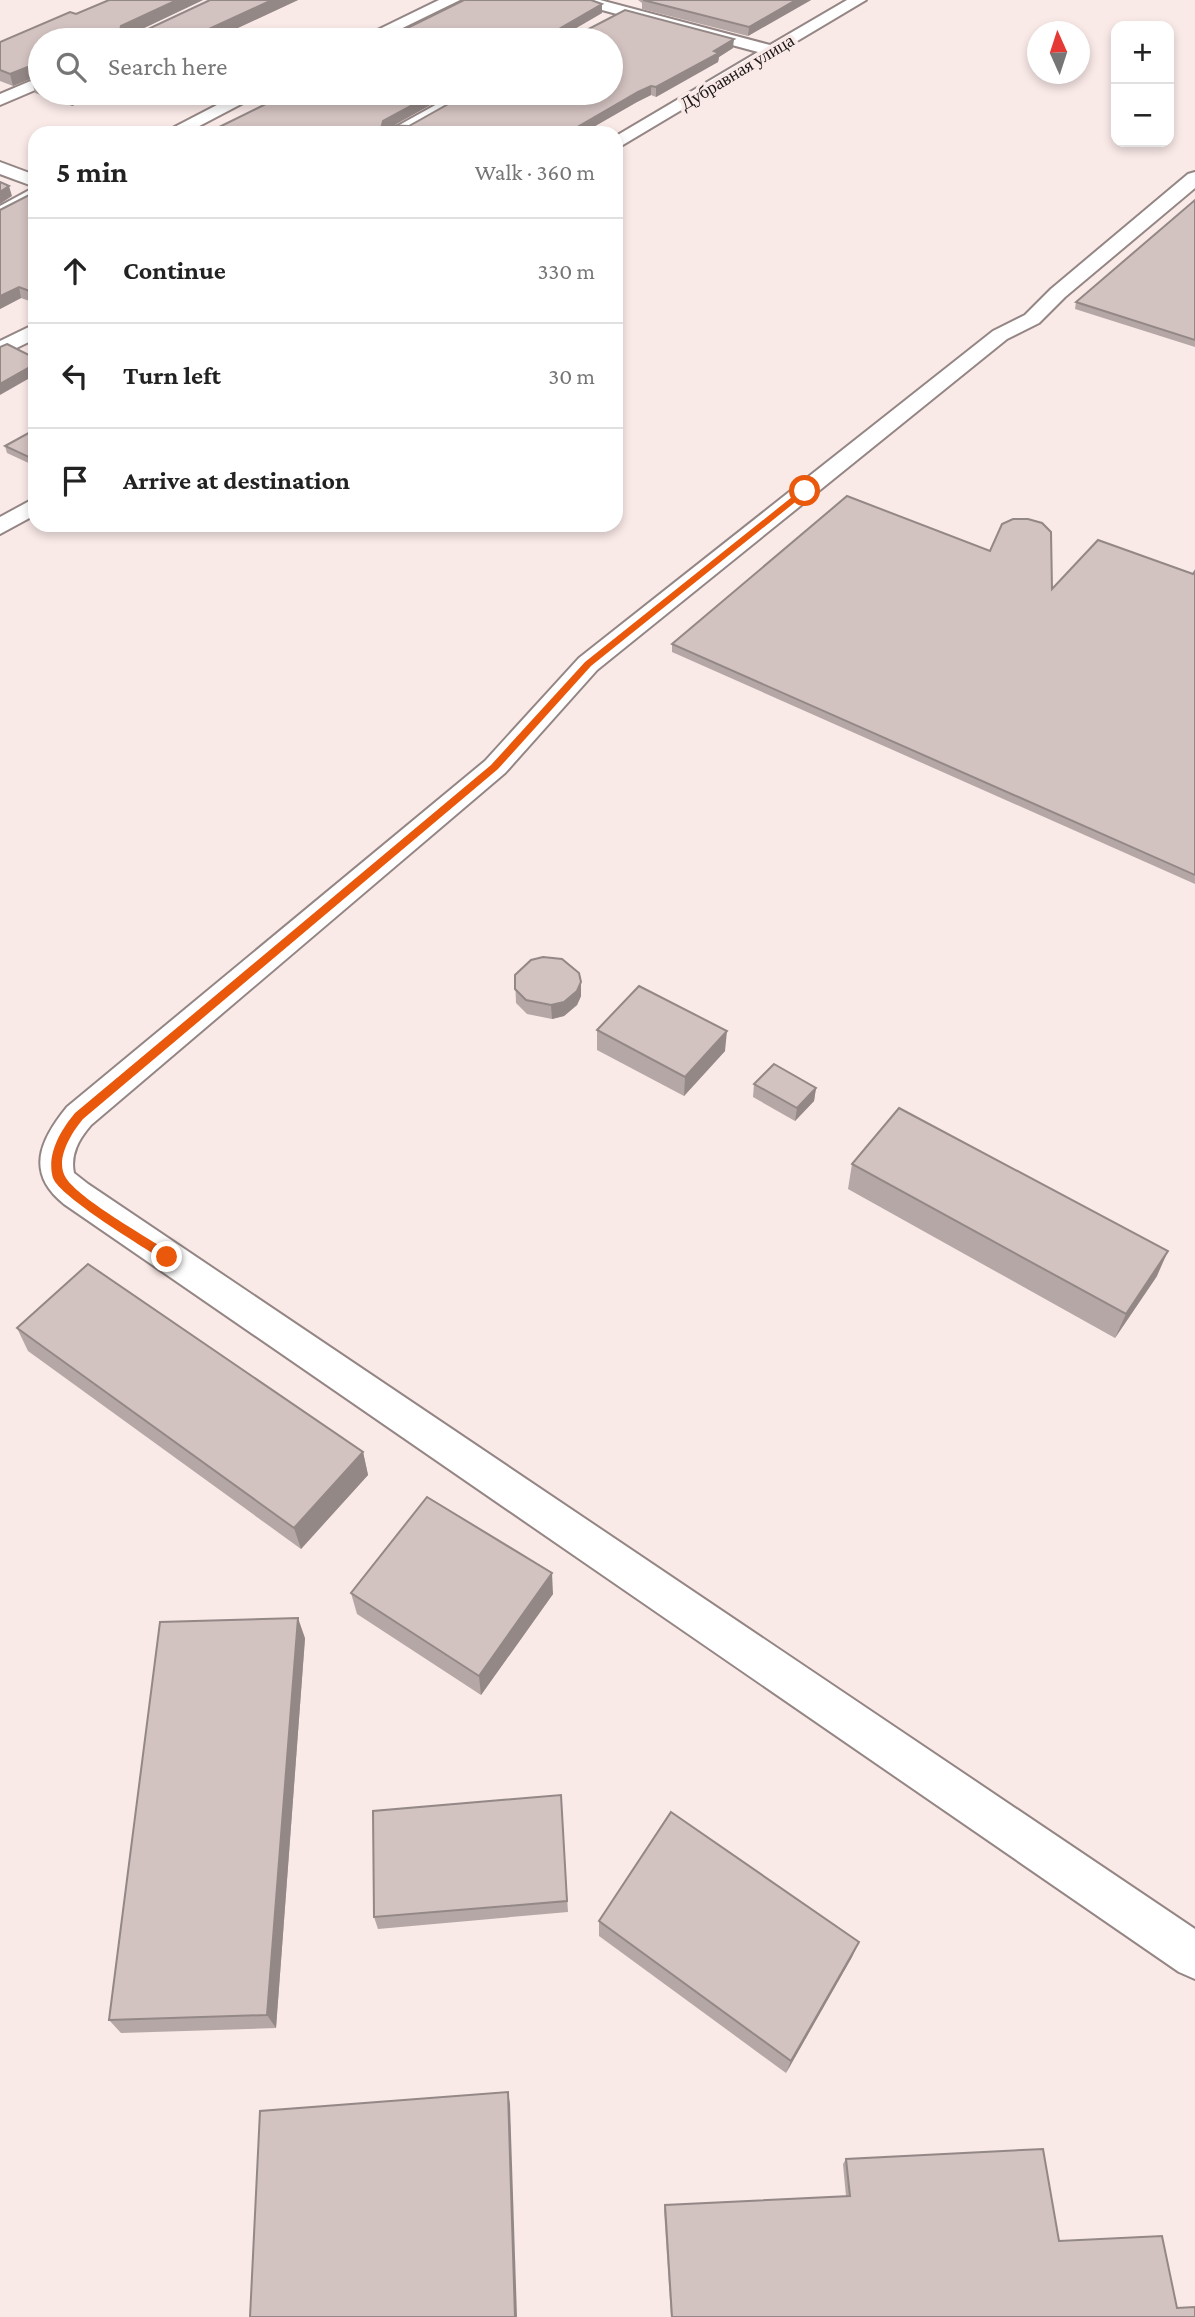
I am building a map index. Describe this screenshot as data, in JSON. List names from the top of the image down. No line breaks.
{"streets":{"street":["Дубравная улица"]},"north":"top","page":{"map_buttons":["+","−"],"search":"Search here","heading":["5 min","Walk · 360 m"],"list":[["Continue","330 m"],["Turn left","30 m"],"Arrive at destination"]}}
